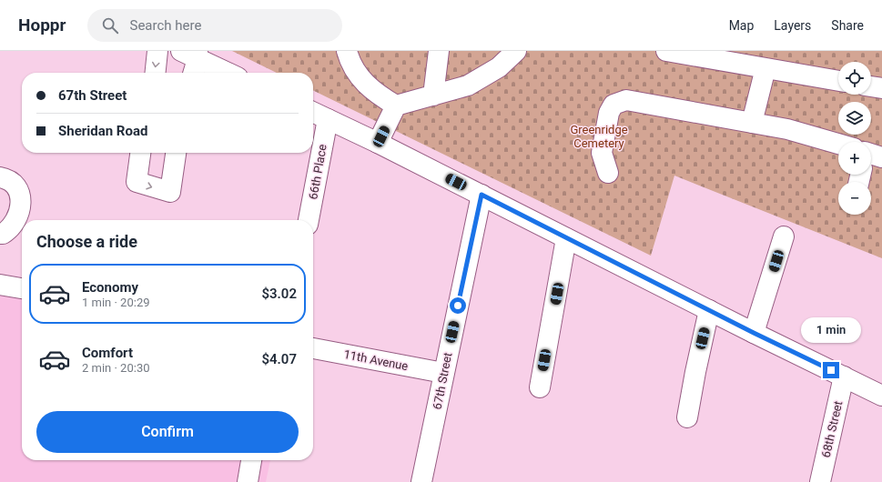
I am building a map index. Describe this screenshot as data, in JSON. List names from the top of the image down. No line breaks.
{"streets":{"street":["66th Place","11th Avenue","67th Street","68th Street"]},"crossings":[["11th Avenue","67th Street"]],"parks":["Greenridge Cemetery"],"page":{"header":"Hoppr","search":"Search here","nav":["Map","Layers","Share"],"map_buttons":["+","−"],"banner":["67th Street","Sheridan Road"],"heading":"Choose a ride","list":[{"name":"Economy","note":"1 min · 20:29","value":"$3.02"},{"name":"Comfort","note":"2 min · 20:30","value":"$4.07"}],"bubble":"1 min","buttons":"Confirm"}}
